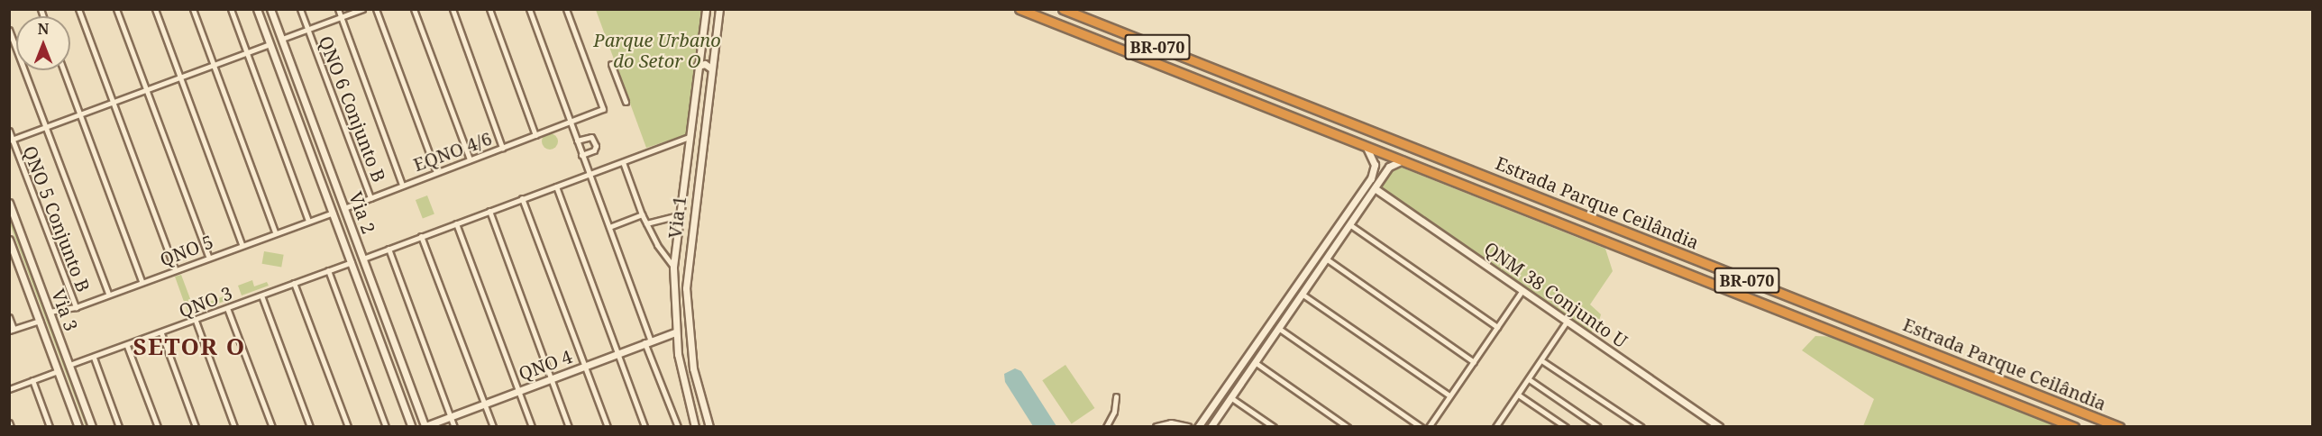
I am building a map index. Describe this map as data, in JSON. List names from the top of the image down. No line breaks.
{"streets":{"highway":["BR-070","Estrada Parque Ceilândia"],"main road":["Via 2","Via 1","QNM 38 Conjunto U","Via 3","QNO 4"],"street":["QNO 6 Conjunto B","EQNO 4/6","QNO 5 Conjunto B","QNO 5","QNO 3"]},"crossings":[["QNO 6 Conjunto B","EQNO 4/6"],["EQNO 4/6","Via 2"],["Via 2","QNO 5"],["Via 2","QNO 3"],["Via 2","QNO 4"],["Via 1","QNO 4"],["QNO 5 Conjunto B","QNO 5"],["QNO 5","Via 3"],["QNO 3","Via 3"]],"districts":["SETOR O"],"parks":["Parque Urbano do Setor O"],"north":"top"}
